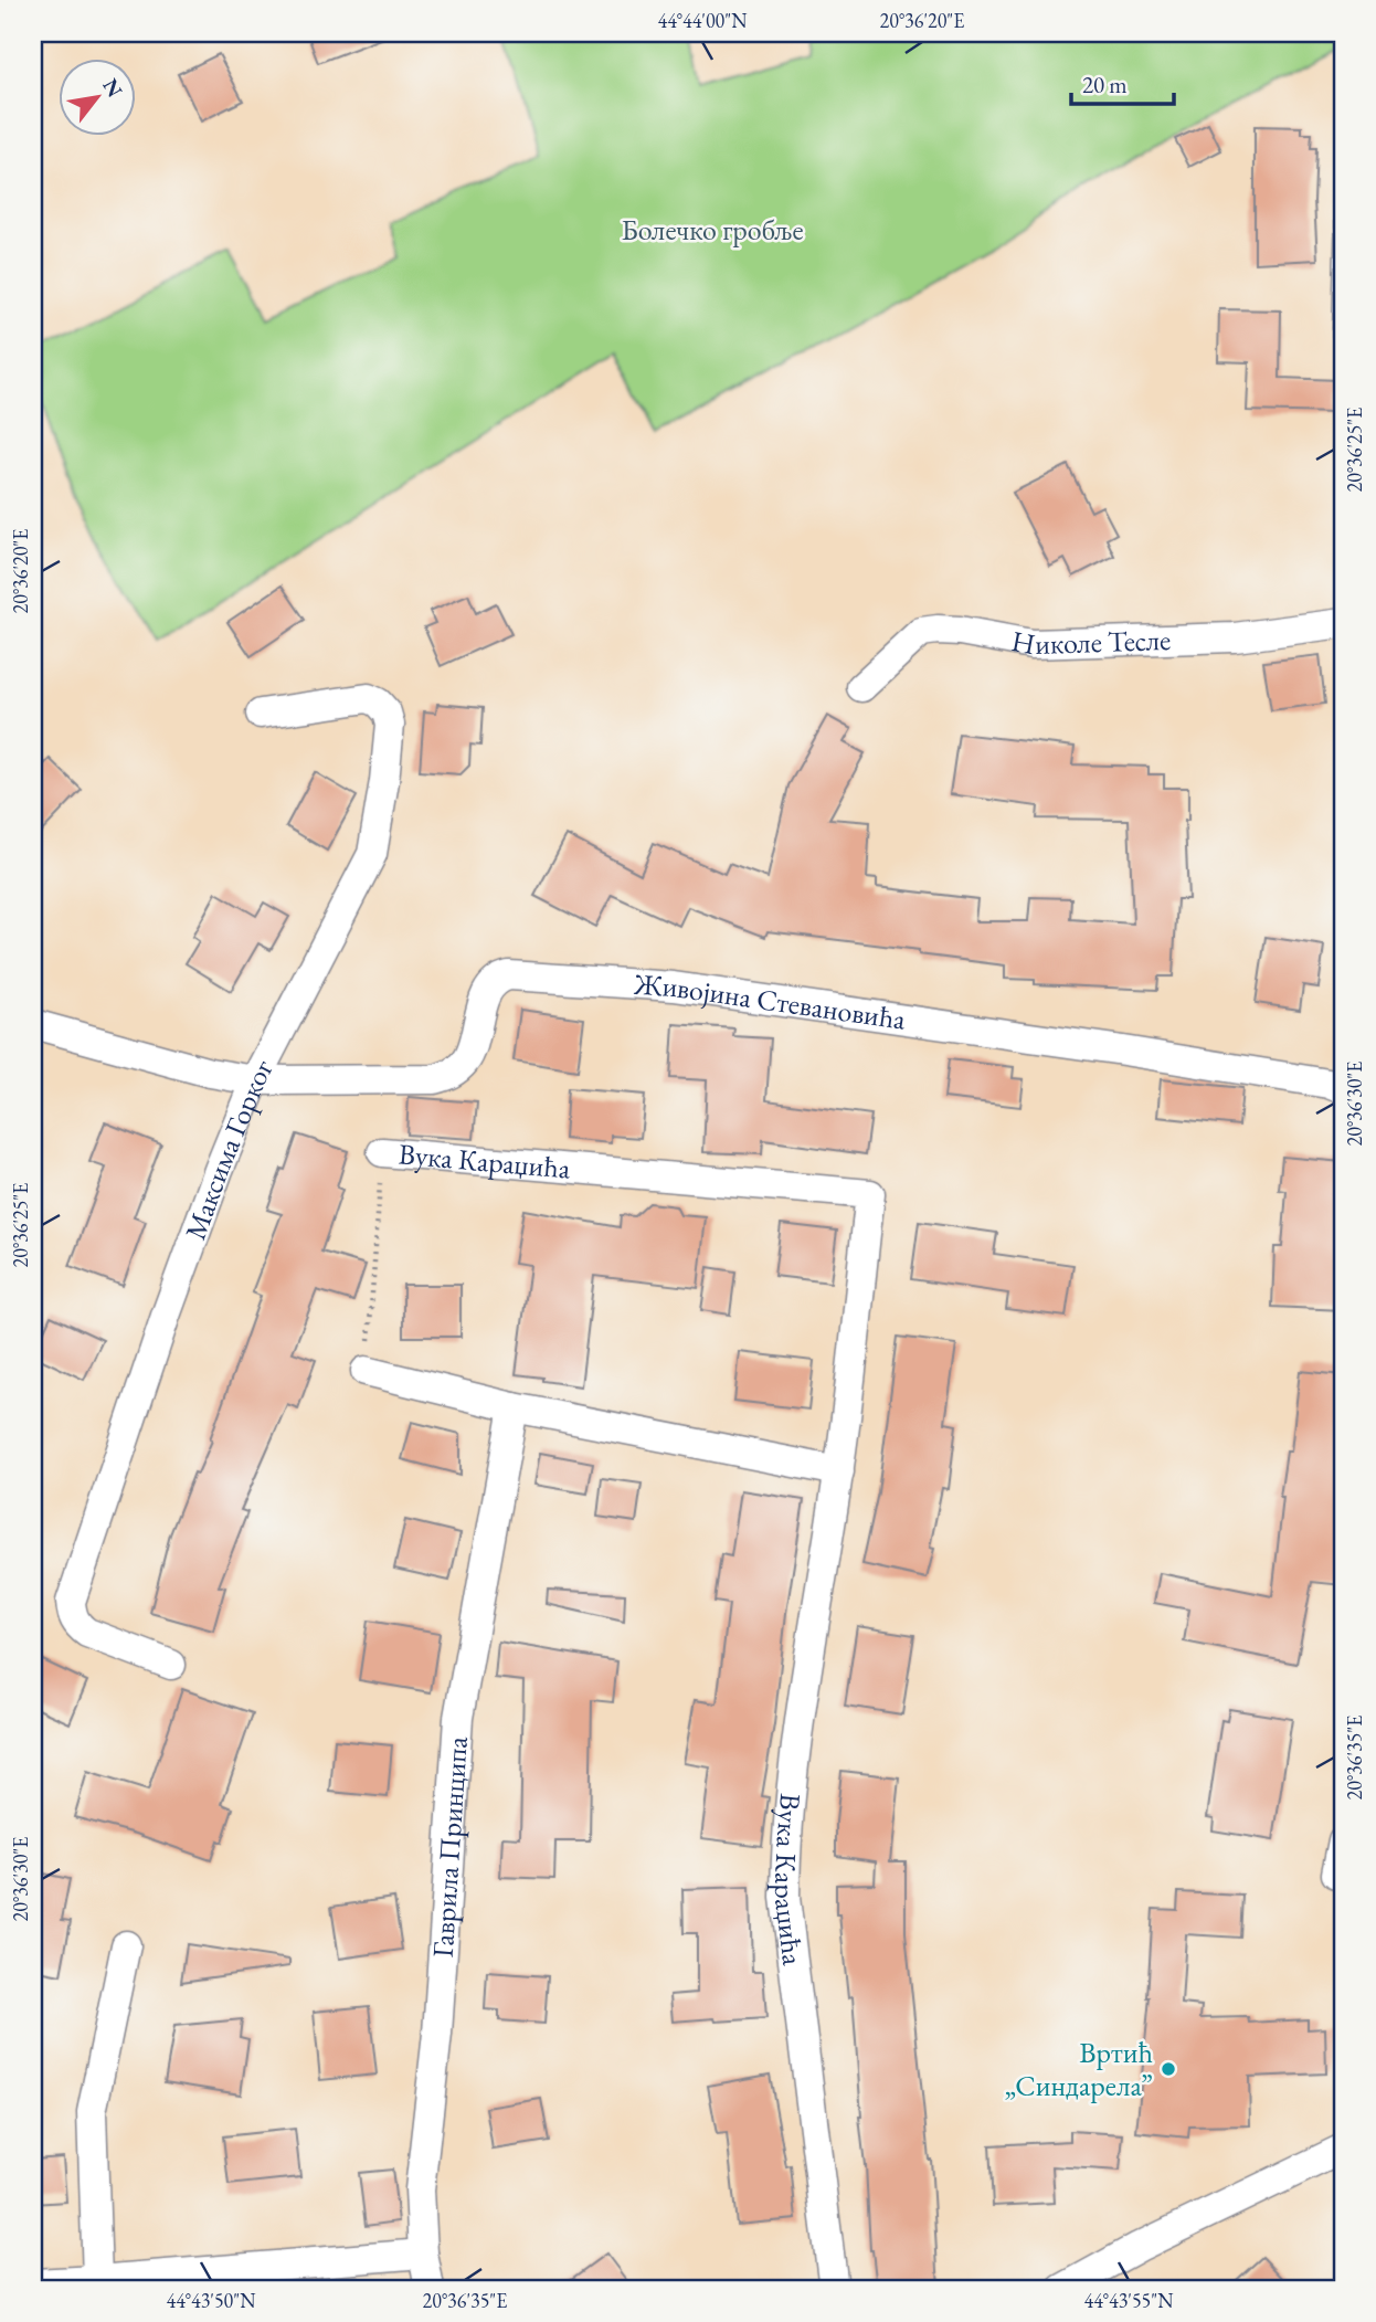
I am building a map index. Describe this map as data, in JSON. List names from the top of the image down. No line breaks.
{"streets":{"street":["Николе Тесле","Живојина Стевановића","Максима Горког","Вука Караџића","Гаврила Принципа"]},"crossings":[["Живојина Стевановића","Максима Горког"]],"parks":["Болечко гробље"],"places":["Вртић „Синдарела”"],"scale_bar":"20 m","north":"top right","coordinates":["44°44'00\"N","20°36'20\"E","20°36'25\"E","20°36'30\"E","20°36'35\"E","44°43'50\"N","44°43'55\"N"]}
